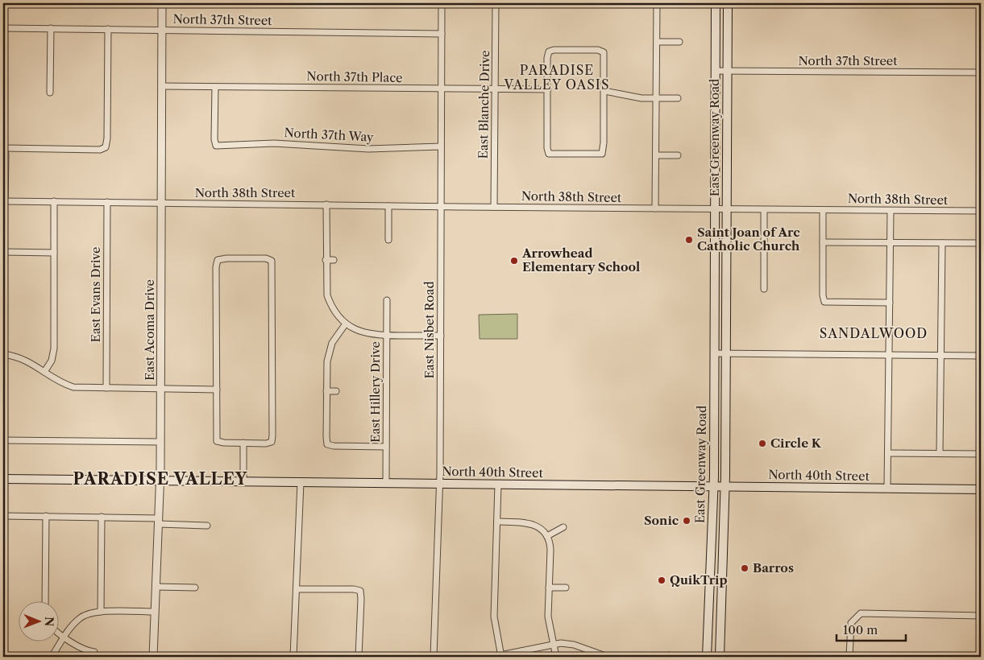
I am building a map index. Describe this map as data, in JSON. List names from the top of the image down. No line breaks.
{"streets":{"main road":["East Greenway Road","North 40th Street"],"street":["North 37th Street","North 37th Place","East Blanche Drive","North 37th Way","North 38th Street","East Evans Drive","East Acoma Drive","East Nisbet Road","East Hillery Drive"]},"crossings":[["North 37th Street","East Greenway Road"],["North 37th Street","East Acoma Drive"],["North 37th Street","East Nisbet Road"],["North 37th Place","East Blanche Drive"],["North 37th Place","North 37th Way"],["North 37th Place","East Acoma Drive"],["North 37th Place","East Nisbet Road"],["East Blanche Drive","North 38th Street"],["North 37th Way","East Nisbet Road"],["East Greenway Road","North 38th Street"],["East Greenway Road","North 40th Street"],["North 38th Street","East Acoma Drive"],["North 38th Street","East Nisbet Road"],["East Acoma Drive","North 40th Street"],["East Nisbet Road","North 40th Street"],["East Hillery Drive","North 40th Street"]],"districts":["PARADISE VALLEY OASIS","SANDALWOOD","PARADISE VALLEY"],"places":["Saint Joan of Arc Catholic Church","Arrowhead Elementary School","Circle K","Sonic","Barros","QuikTrip"],"scale_bar":"100 m","north":"right"}
